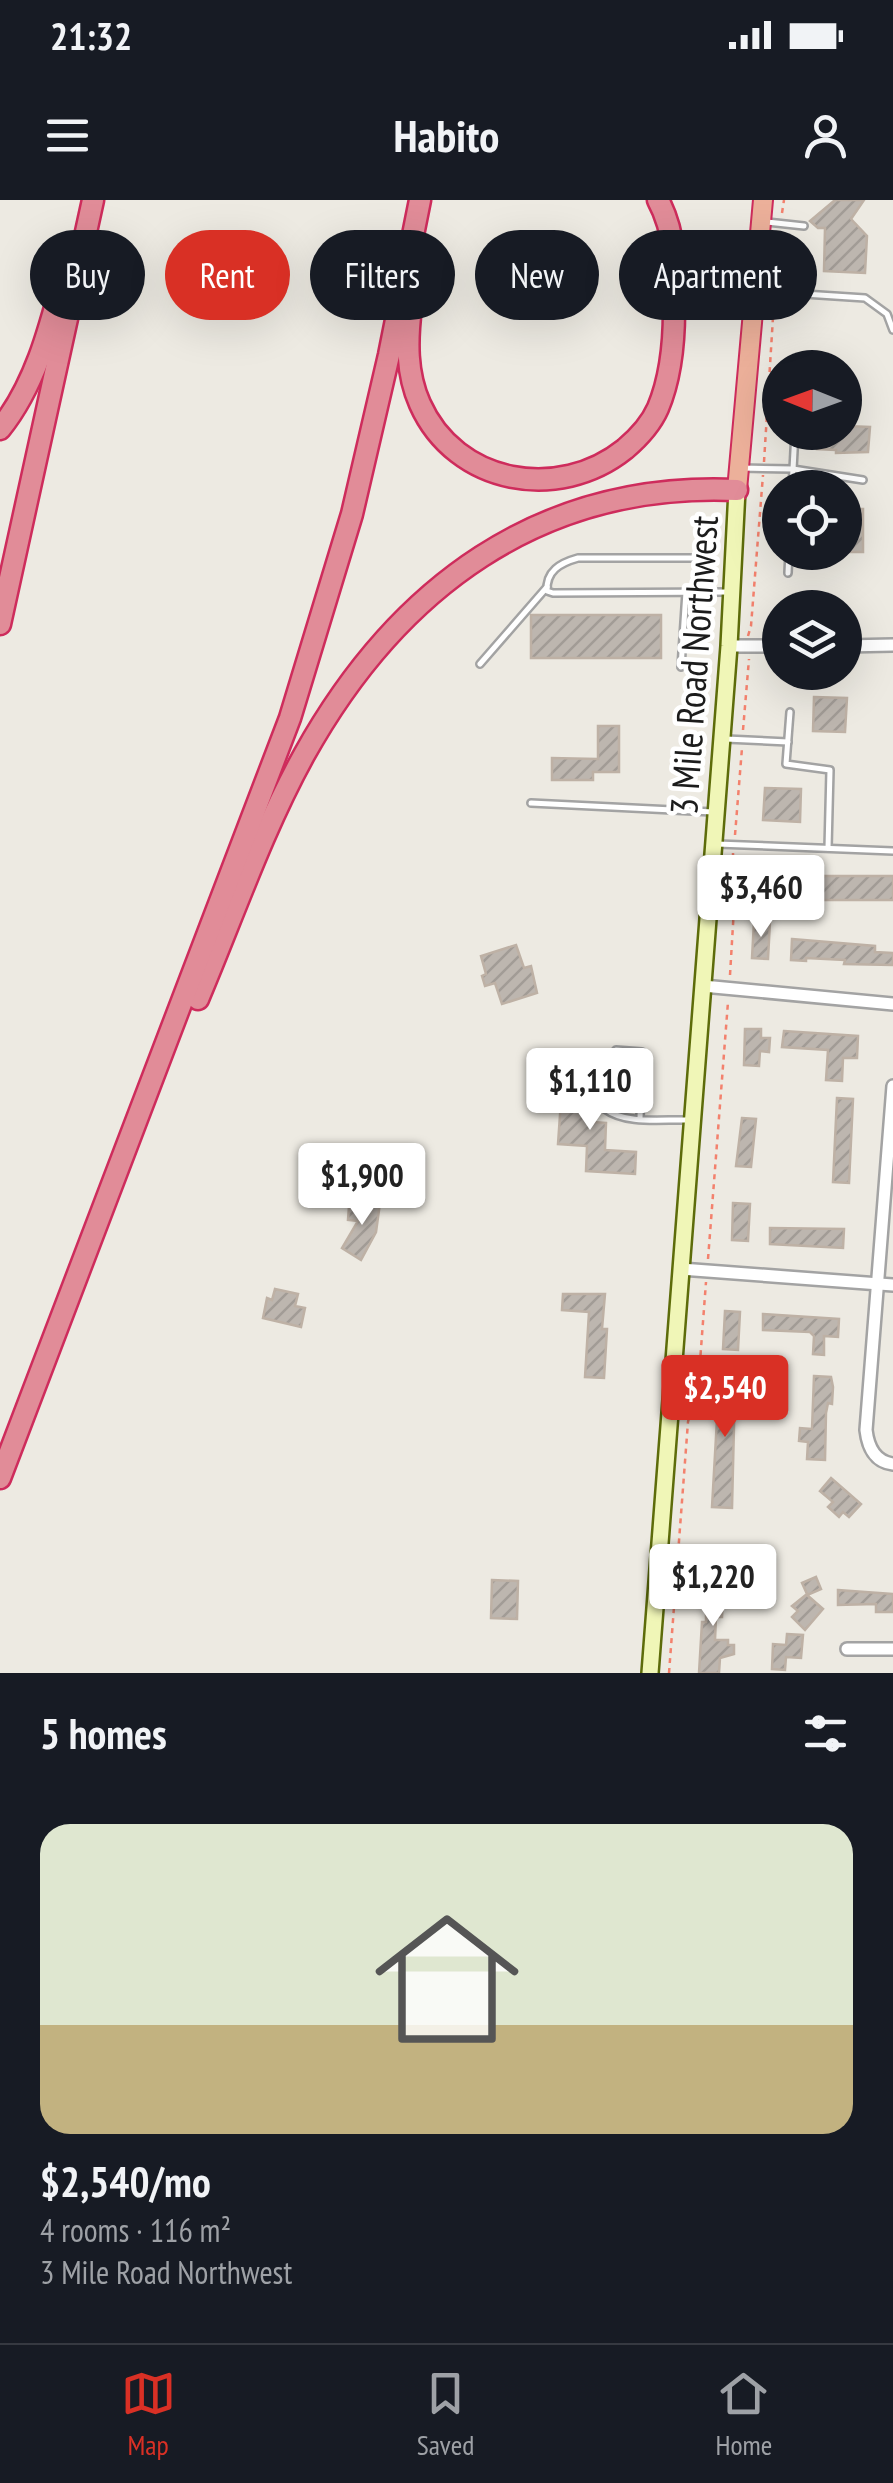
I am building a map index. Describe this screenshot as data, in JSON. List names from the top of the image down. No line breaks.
{"streets":{"highway":["3 Mile Road Northwest"]},"north":"left","page":{"status":"21:32","header":"Habito","chip":["Buy","Rent","Filters","New","Apartment"],"price":["$3,460","$1,110","$1,900","$2,540","$1,220"],"heading":"5 homes","list":[{"name":"$2,540/mo","note":"4 rooms · 116 m² · 3 Mile Road Northwest"}],"tabs":["Map","Saved","Home"]}}
